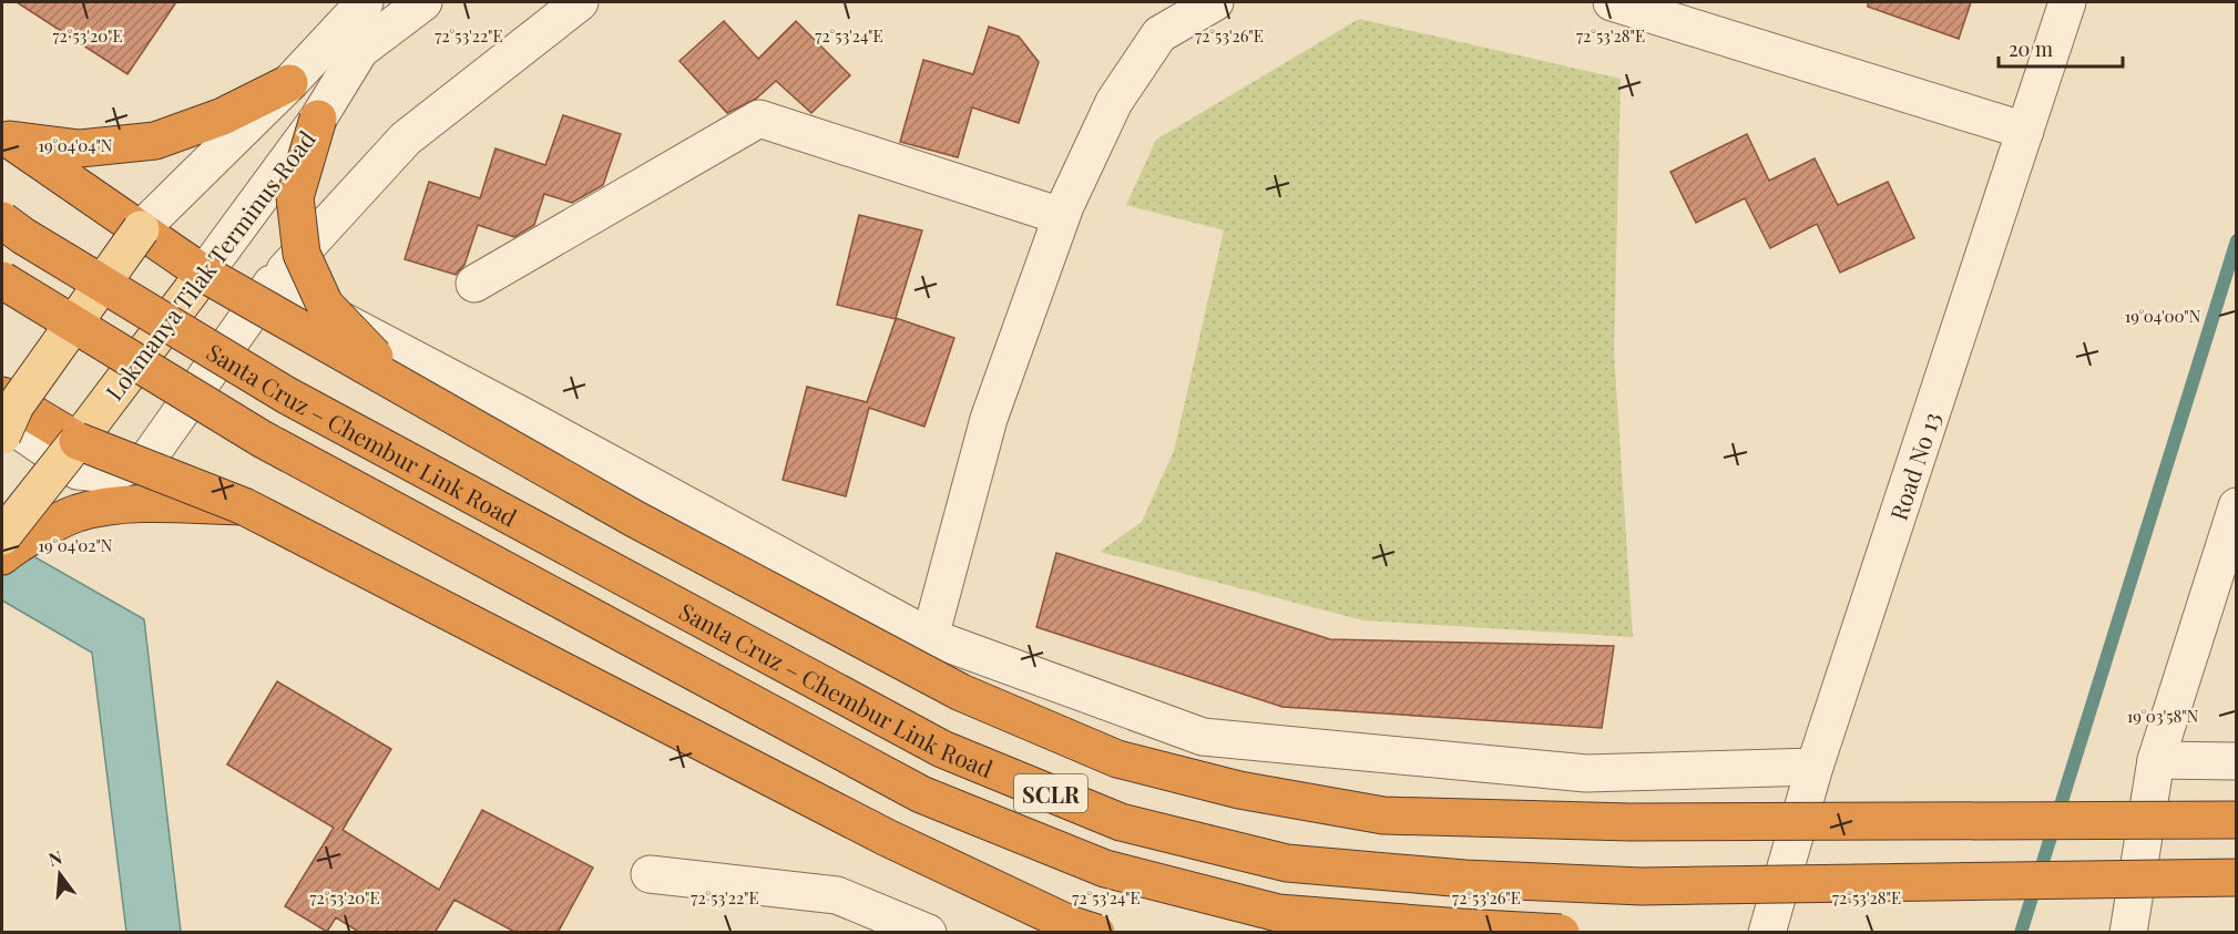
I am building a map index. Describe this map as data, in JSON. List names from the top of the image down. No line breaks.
{"streets":{"highway":["Santa Cruz – Chembur Link Road","SCLR"],"main road":["Lokmanya Tilak Terminus Road"],"street":["Road No 13"]},"scale_bar":"20 m","north":"top","coordinates":["72°53'20\"E","72°53'22\"E","72°53'24\"E","72°53'26\"E","72°53'28\"E","19°04'04\"N","19°04'00\"N","19°04'02\"N","19°03'58\"N"]}
